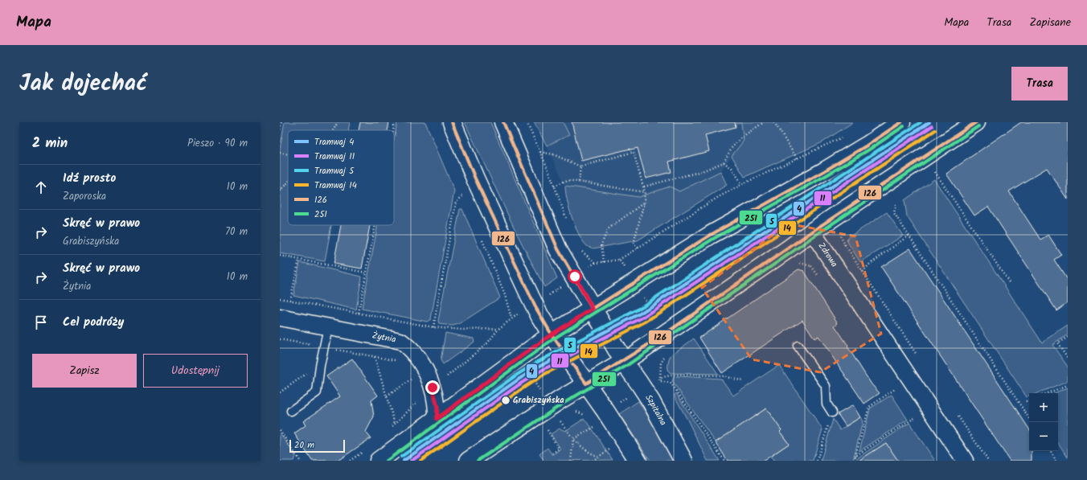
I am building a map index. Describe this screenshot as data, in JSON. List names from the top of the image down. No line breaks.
{"streets":{"main road":["Szpitalna"],"street":["Zdrowa","Żytnia"]},"places":["Grabiszyńska"],"lines":["tram line 4","tram line 5","transit line 126","tram line 11","transit line 251","tram line 14"],"legend":["Tramwaj 4","Tramwaj 11","Tramwaj 5","Tramwaj 14","126","251"],"scale_bar":"20 m","page":{"header":"Mapa","nav":["Mapa","Trasa","Zapisane"],"title":"Jak dojechać","buttons":["Trasa",["Zapisz","Udostępnij"]],"heading":["2 min","Pieszo · 90 m"],"list":[["Idź prosto","Zaporoska","10 m"],["Skręć w prawo","Grabiszyńska","70 m"],["Skręć w prawo","Żytnia","10 m"],"Cel podróży"],"map_buttons":["+","−"],"scale":"20 m"}}
